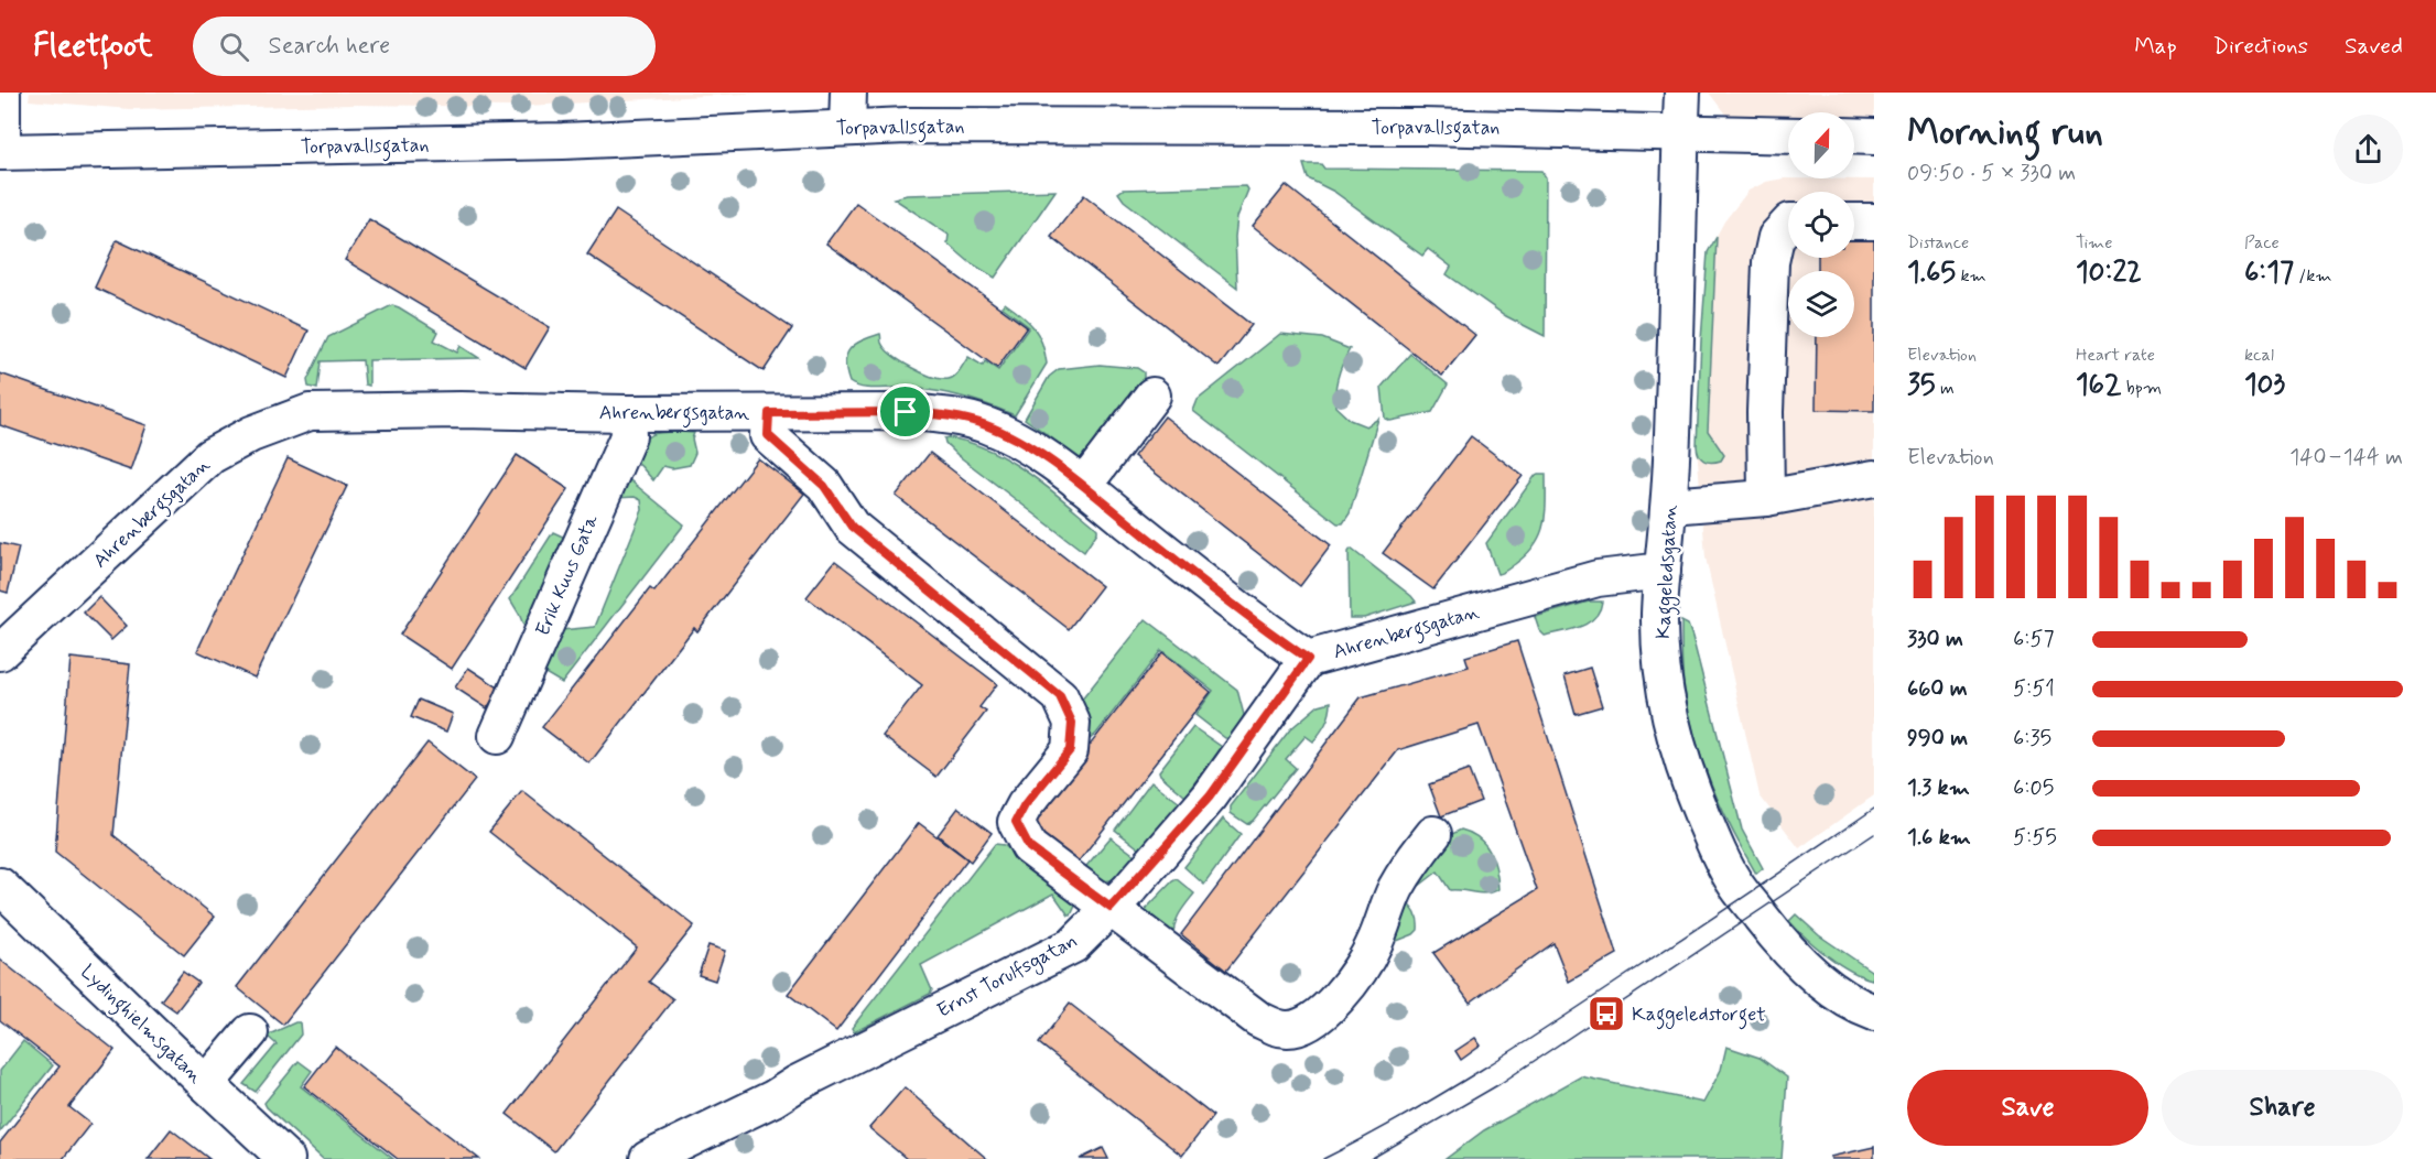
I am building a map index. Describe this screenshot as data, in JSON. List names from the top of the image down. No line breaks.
{"streets":{"street":["Torpavallsgatan","Ahrenbergsgatan","Kaggeledsgatan","Erik Kuus Gata","Ernst Torulfsgatan","Lydinghielmsgatan"]},"crossings":[["Torpavallsgatan","Kaggeledsgatan"],["Ahrenbergsgatan","Kaggeledsgatan"],["Ahrenbergsgatan","Erik Kuus Gata"],["Ahrenbergsgatan","Ernst Torulfsgatan"]],"places":{"bus stop":["Kaggeledstorget"]},"north":"top","page":{"header":"Fleetfoot","search":"Search here","nav":["Map","Directions","Saved"],"heading":["Morning run","09:50 · 5 × 330 m"],"stats":[["Distance","1.65 km"],["Time","10:22"],["Pace","6:17 /km"],["Elevation","35 m"],["Heart rate","162 bpm"],["kcal","103"]],"chart":["Elevation","140–144 m"],"list":[{"name":"330 m","note":"6:57"},{"name":"660 m","note":"5:51"},{"name":"990 m","note":"6:35"},{"name":"1.3 km","note":"6:05"},{"name":"1.6 km","note":"5:55"}],"buttons":["Save","Share"]}}
